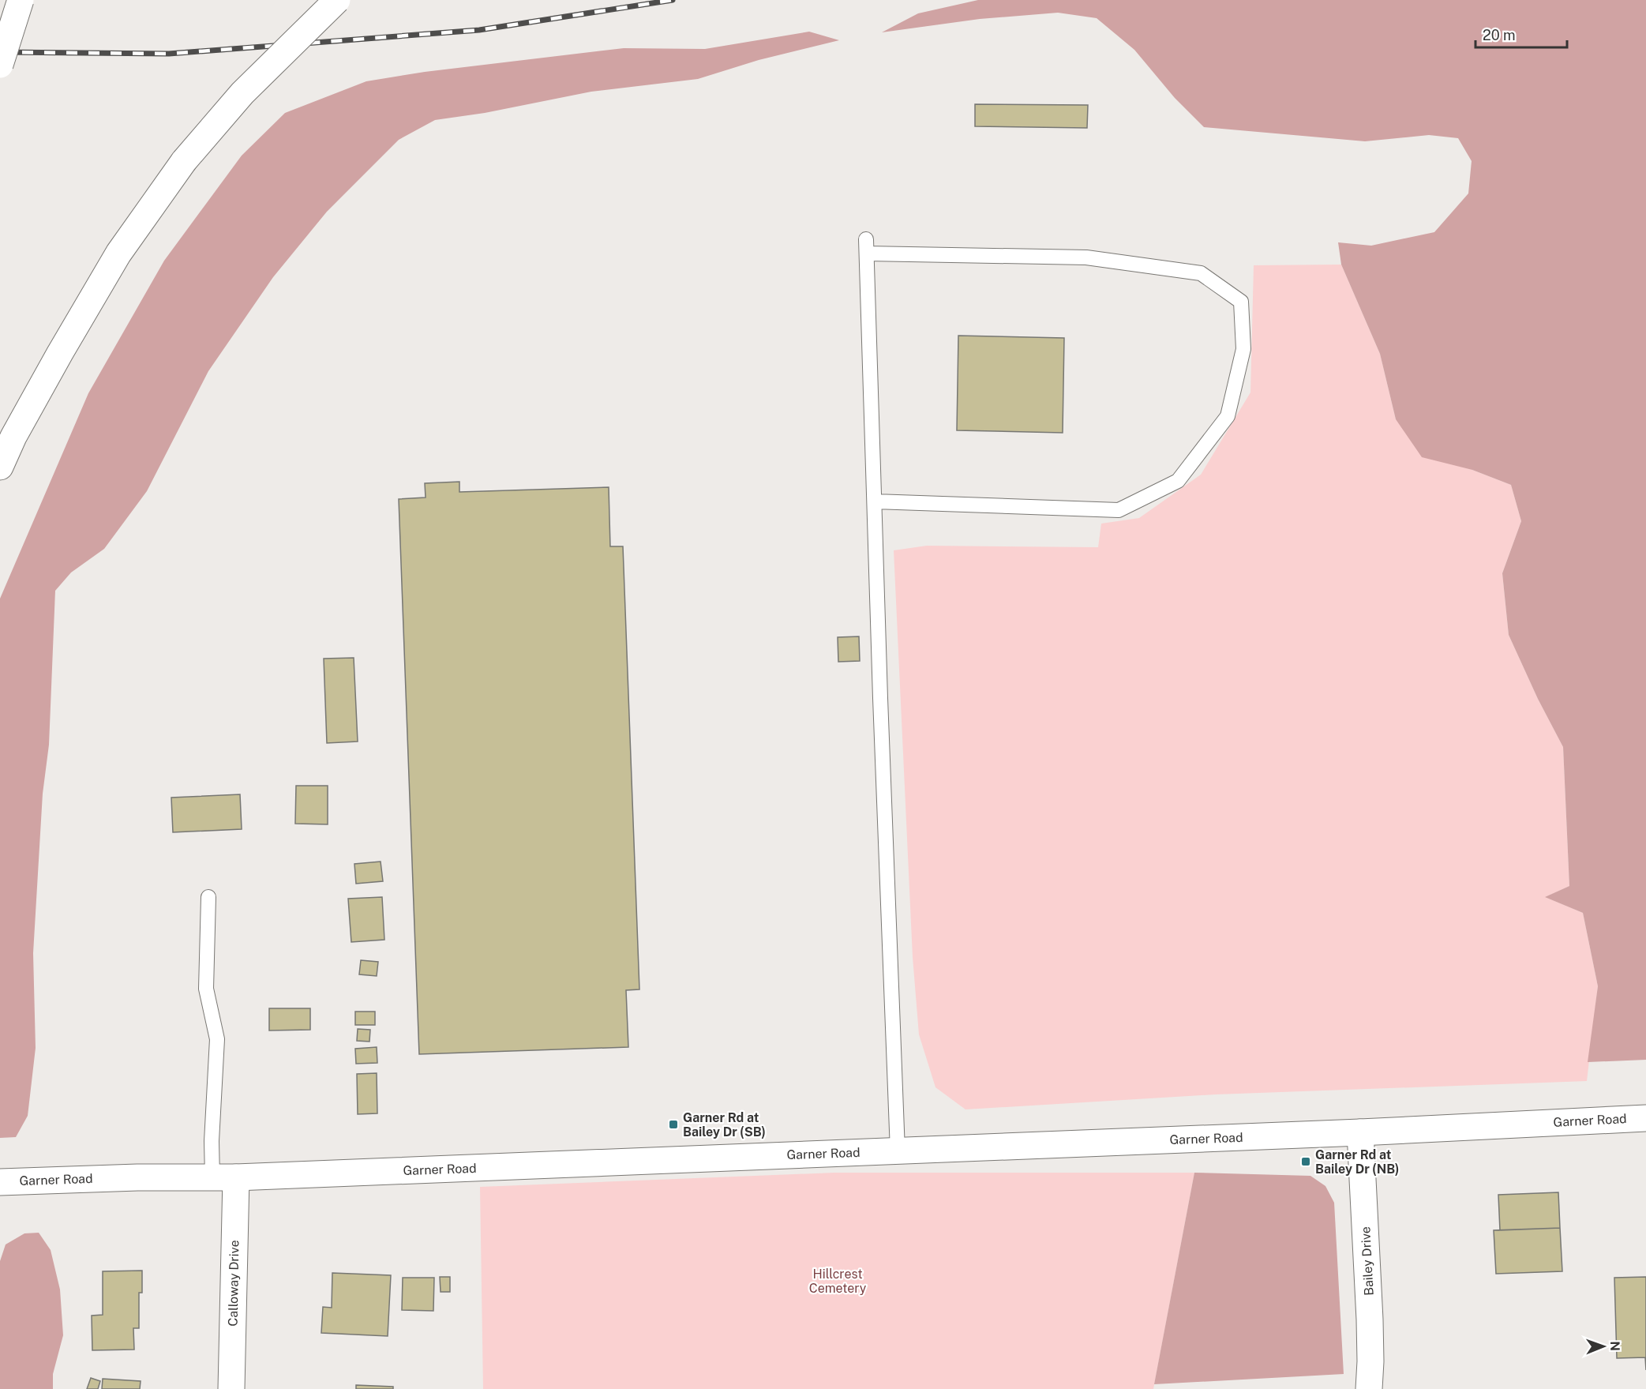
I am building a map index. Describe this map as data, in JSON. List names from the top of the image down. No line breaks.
{"streets":{"main road":["Garner Road","Bailey Drive","Calloway Drive"]},"crossings":[["Garner Road","Bailey Drive"],["Garner Road","Calloway Drive"]],"parks":["Hillcrest Cemetery"],"places":{"transit":["Garner Rd at Bailey Dr (SB)","Garner Rd at Bailey Dr (NB)"]},"scale_bar":"20 m","north":"right"}
